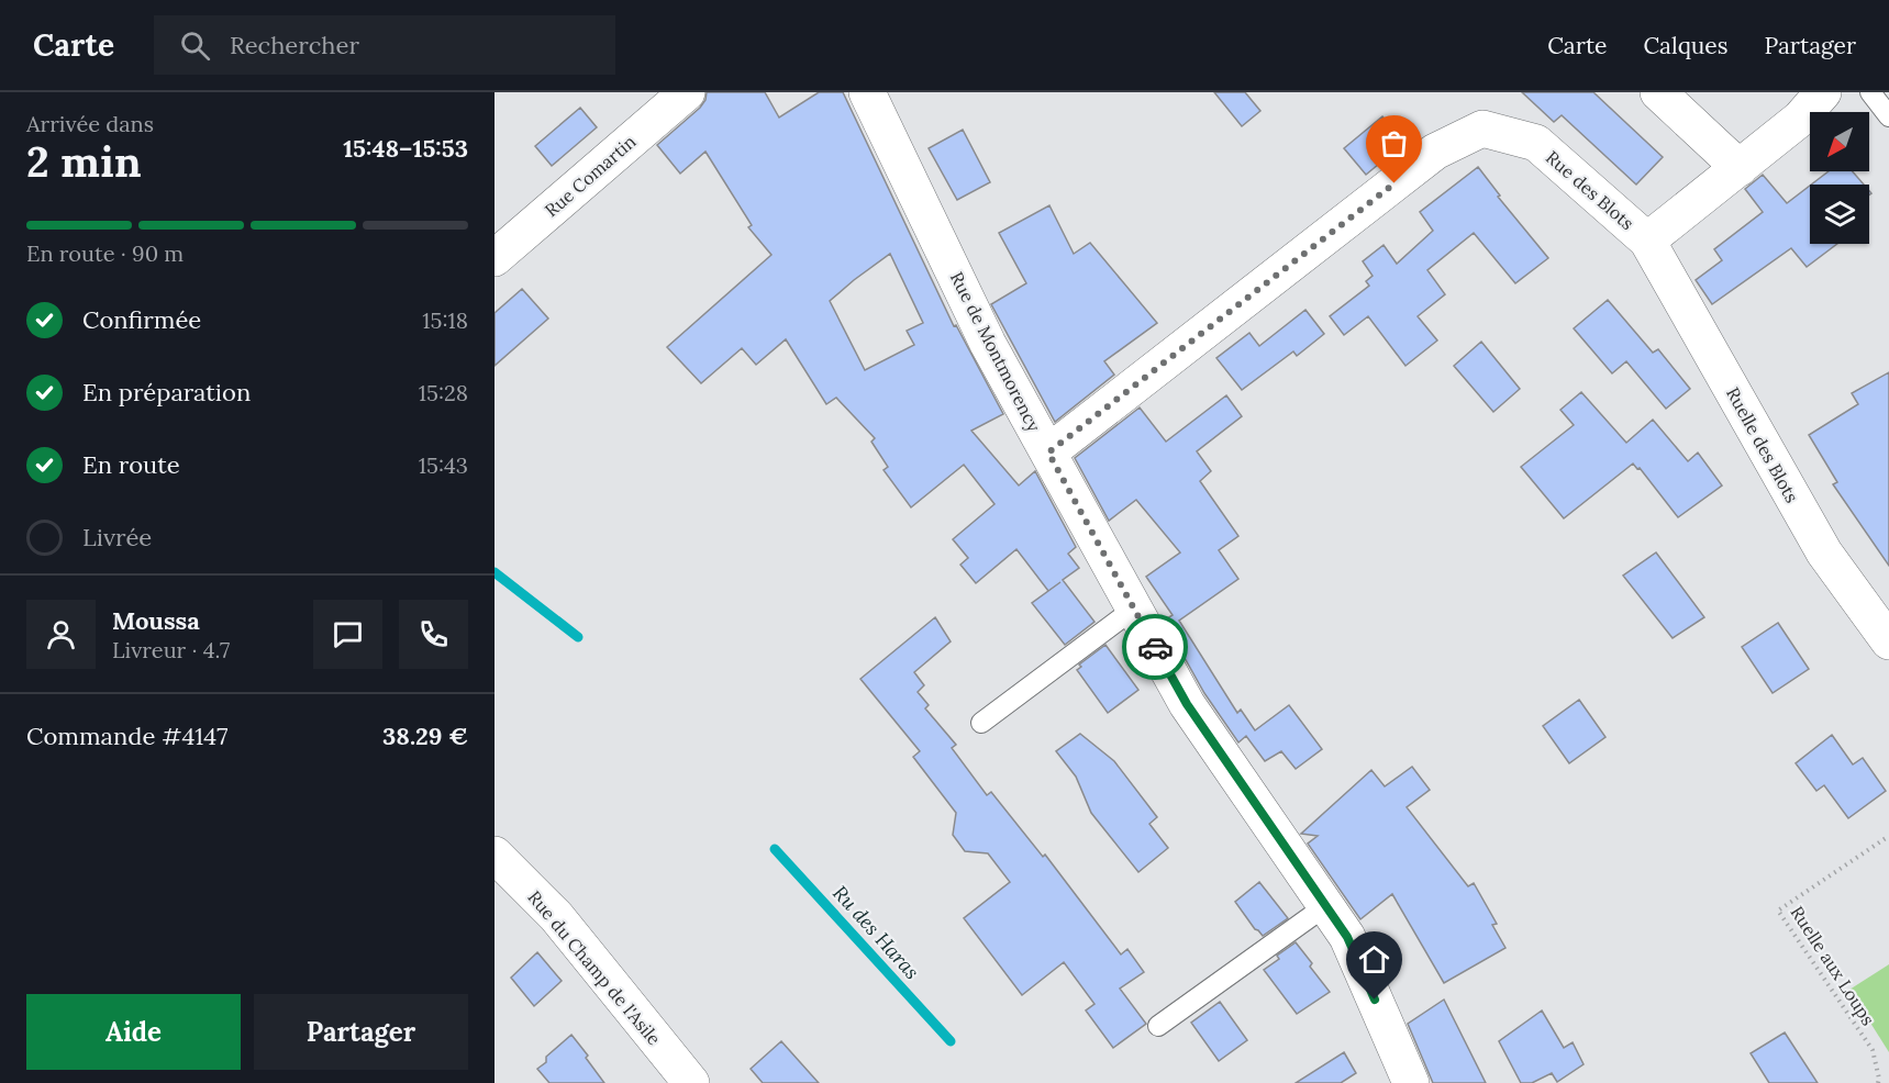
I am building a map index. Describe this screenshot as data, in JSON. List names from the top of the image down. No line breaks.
{"streets":{"street":["Rue Comartin","Rue des Blots","Rue de Montmorency","Ruelle des Blots","Rue du Champ de l'Asile"],"path":["Ruelle aux Loups"]},"crossings":[["Rue des Blots","Rue de Montmorency"],["Rue des Blots","Ruelle des Blots"]],"water":["Ru des Haras"],"north":"bottom left","page":{"header":"Carte","search":"Rechercher","nav":["Carte","Calques","Partager"],"heading":["2 min","Arrivée dans","15:48–15:53"],"panel":["Moussa","Livreur · 4.7","Commande #4147","38.29 €"],"bar":"En route · 90 m","list":[["Confirmée","15:18"],["En préparation","15:28"],["En route","15:43"],"Livrée"],"buttons":["Aide","Partager"]}}
